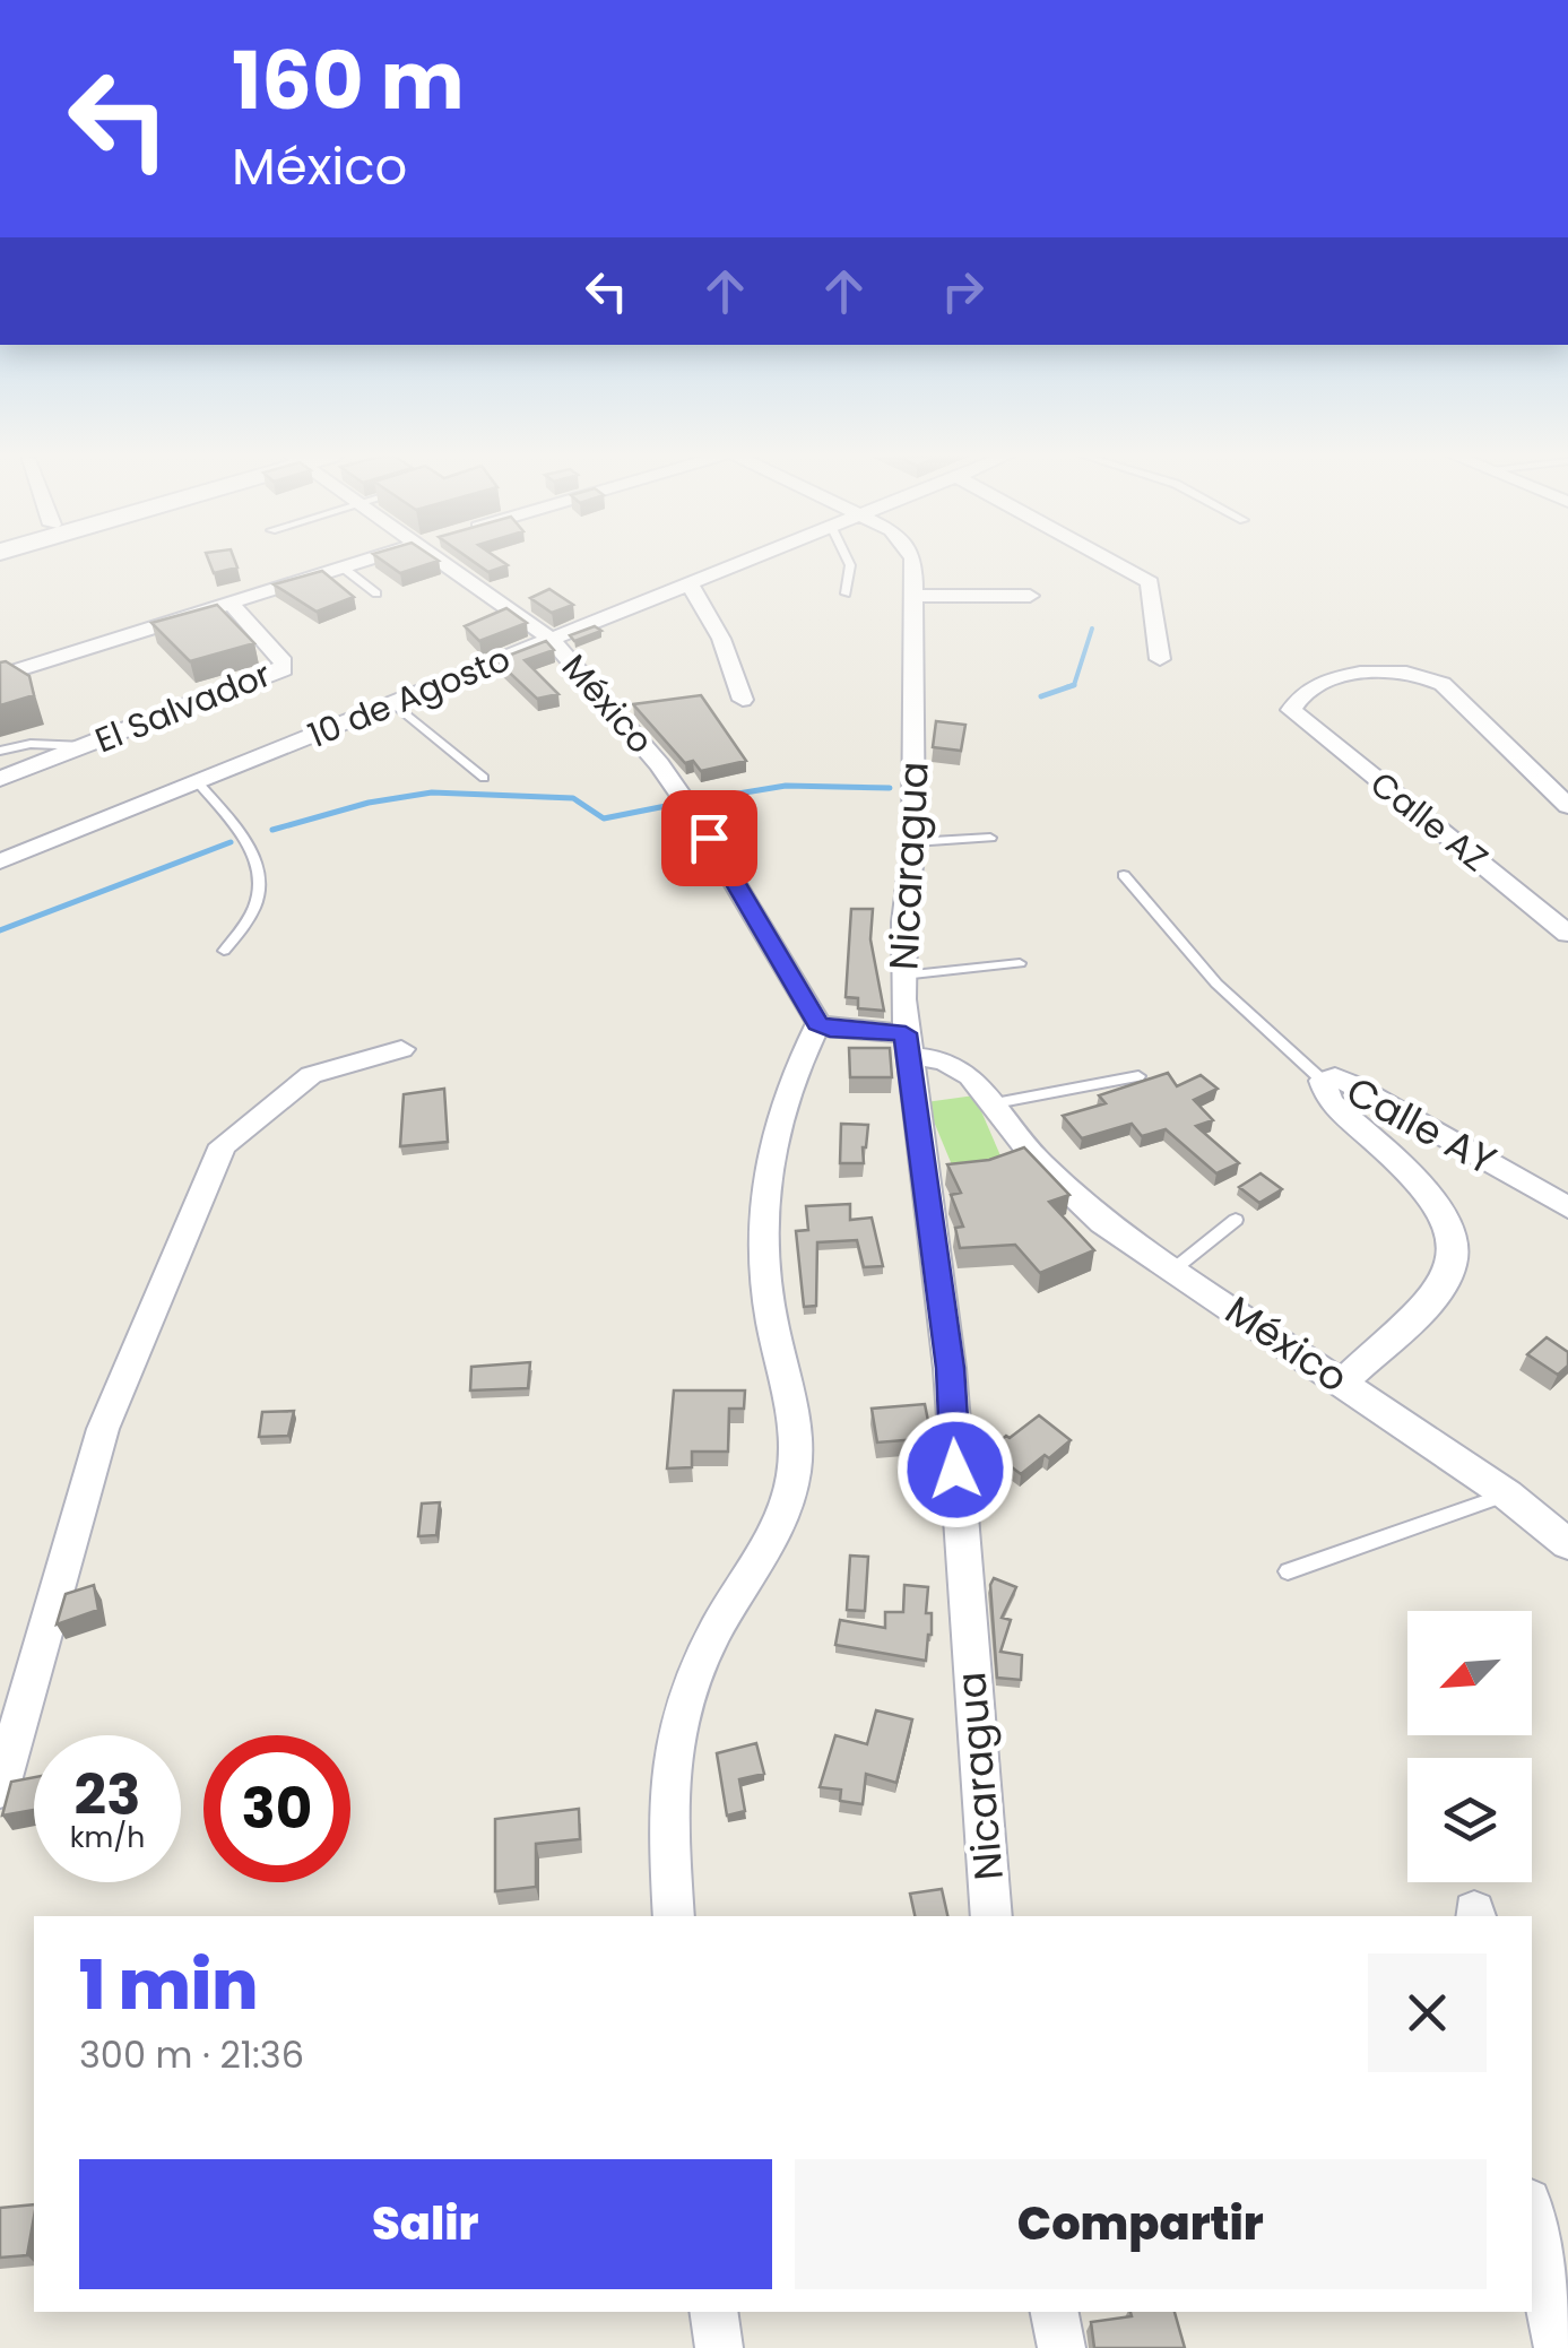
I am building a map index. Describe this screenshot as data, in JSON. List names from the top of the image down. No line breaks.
{"streets":{"street":["10 de Agosto","México","El Salvador","Calle AZ","Nicaragua","Calle AY"]},"crossings":[["10 de Agosto","México"],["México","Nicaragua"],["México","Calle AY"]],"north":"bottom left","page":{"turn":["160 m","México"],"speed":"23 km/h","limit":"30","heading":["1 min","300 m · 21:36"],"buttons":["Salir","Compartir"]}}
